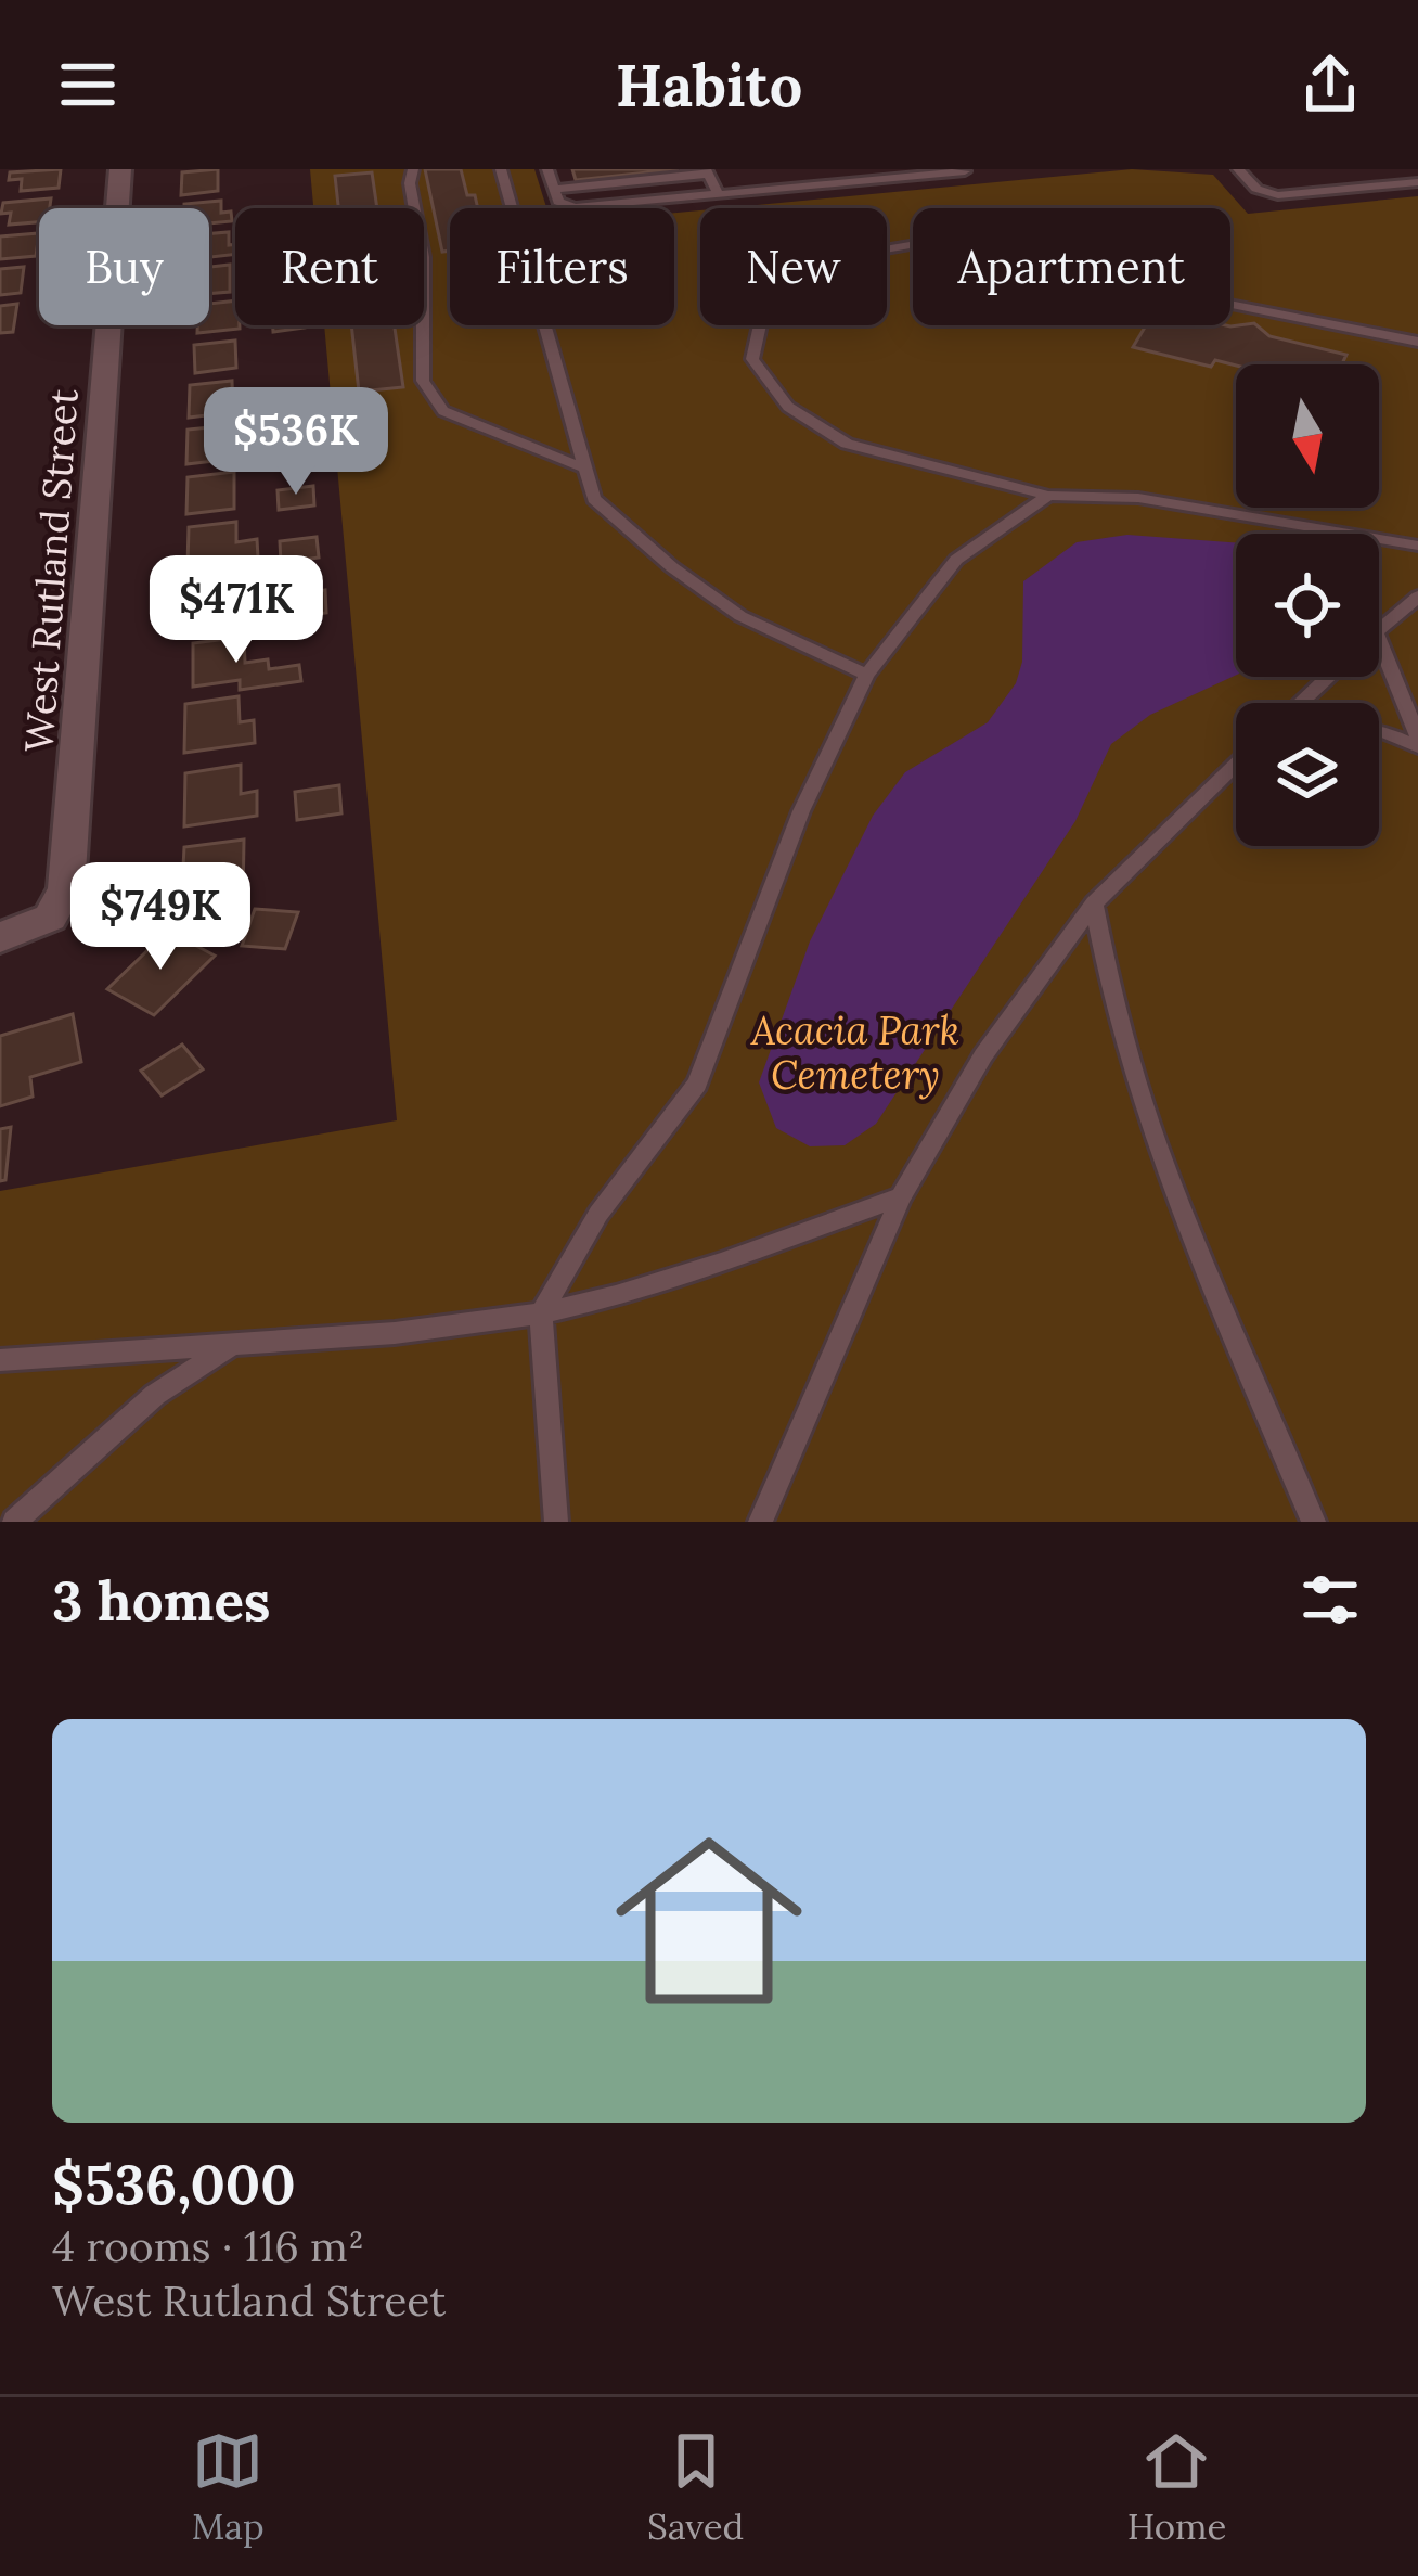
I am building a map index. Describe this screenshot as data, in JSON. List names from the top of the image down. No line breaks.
{"streets":{"street":["West Rutland Street"]},"parks":["Acacia Park Cemetery"],"north":"bottom","page":{"header":"Habito","chip":["Buy","Rent","Filters","New","Apartment"],"price":["$536K","$471K","$749K"],"heading":"3 homes","list":[{"name":"$536,000","note":"4 rooms · 116 m² · West Rutland Street"}],"tabs":["Map","Saved","Home"]}}
